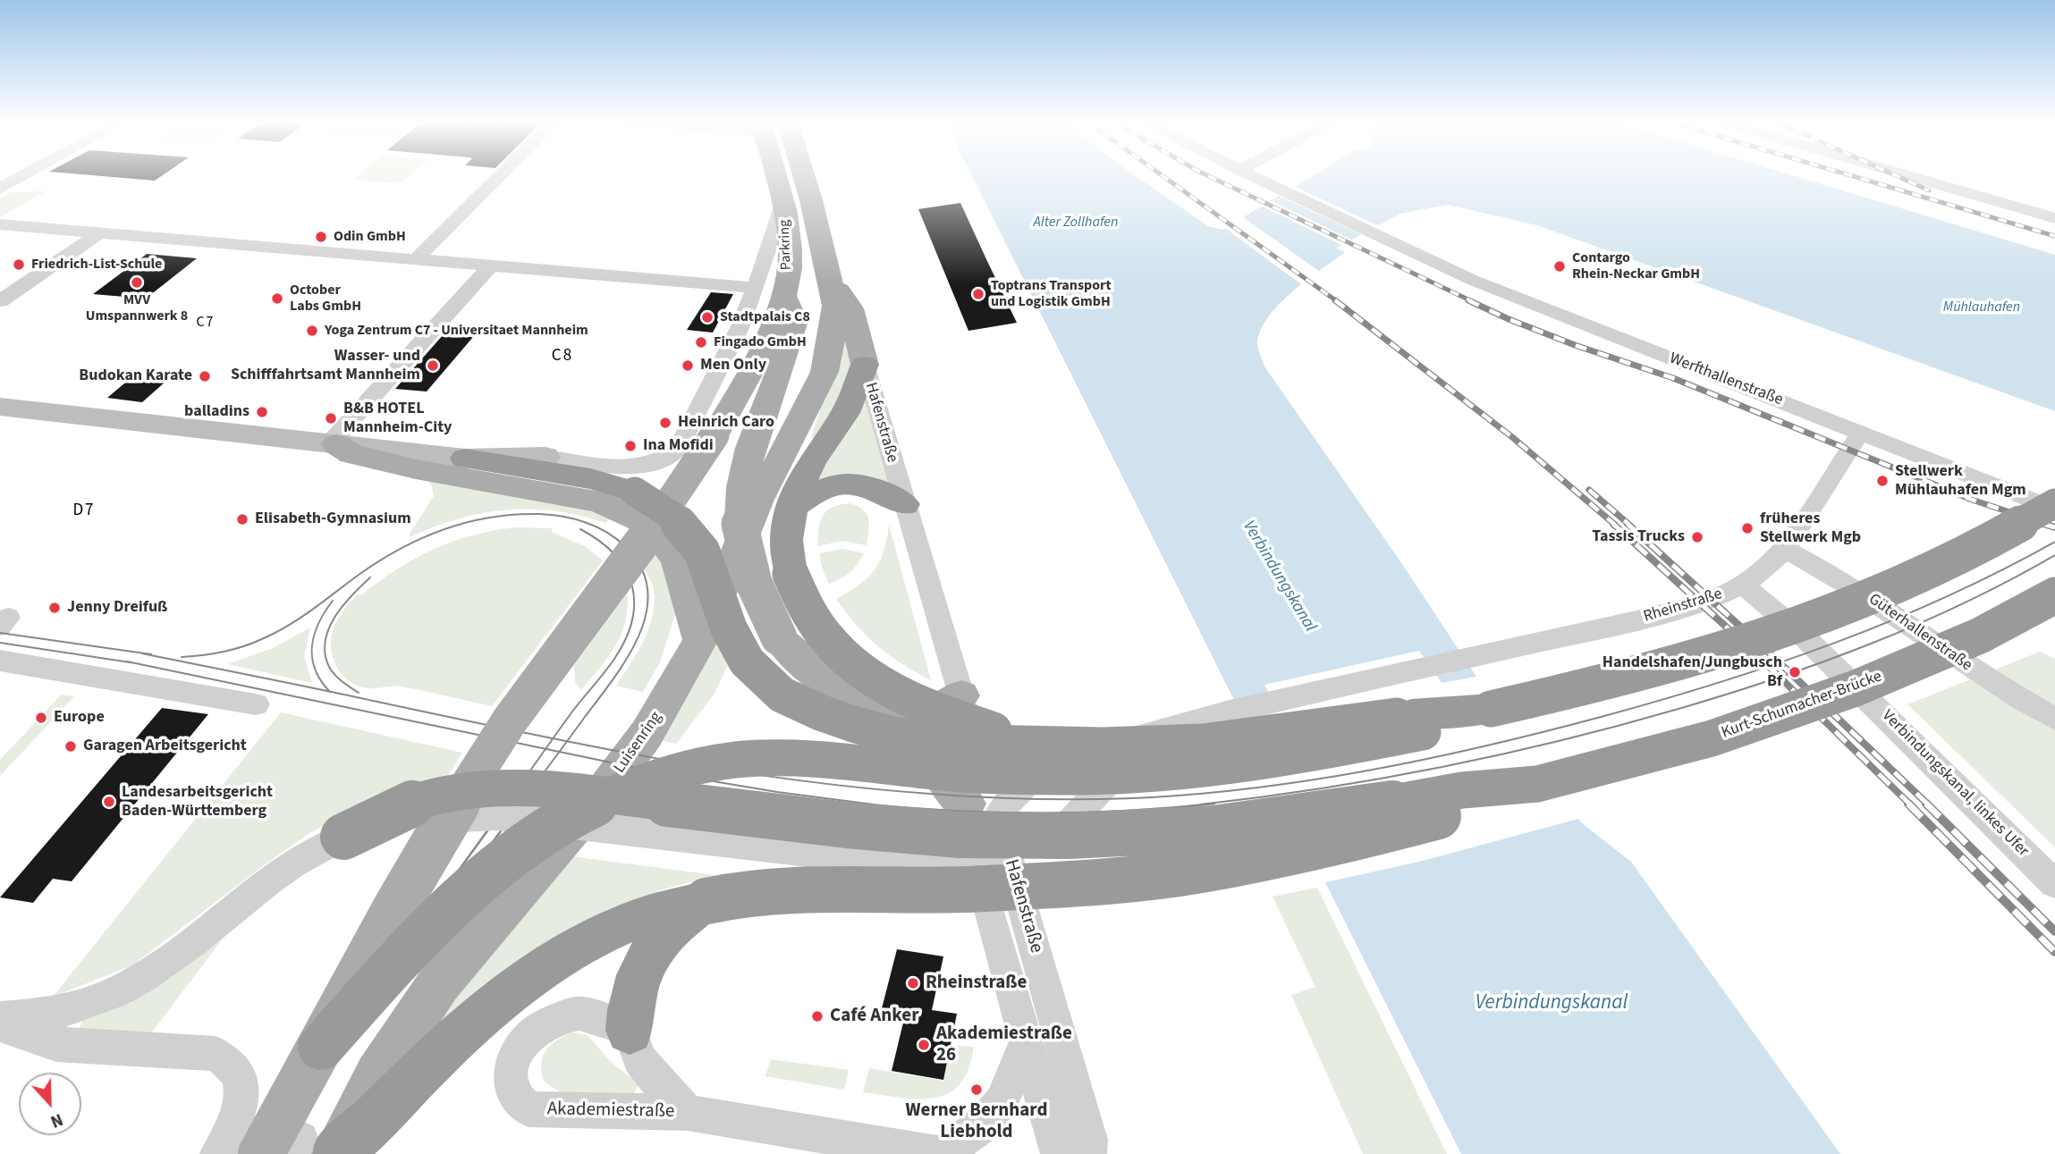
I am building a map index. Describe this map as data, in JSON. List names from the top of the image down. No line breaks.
{"streets":{"highway":["Kurt-Schumacher-Brücke"],"main road":["Parkring","Luisenring"],"street":["Werfthallenstraße","Hafenstraße","Rheinstraße","Güterhallenstraße","Verbindungskanal, linkes Ufer","Akademiestraße"]},"crossings":[["Parkring","Luisenring"],["Werfthallenstraße","Rheinstraße"],["Rheinstraße","Güterhallenstraße"],["Rheinstraße","Verbindungskanal, linkes Ufer"]],"districts":["C7","C8","D7"],"water":["Alter Zollhafen","Mühlauhafen","Verbindungskanal"],"places":["Odin GmbH","Friedrich-List-Schule","Contargo Rhein-Neckar GmbH","MVV Umspannwerk 8","Toptrans Transport und Logistik GmbH","October Labs GmbH","Stadtpalais C8","Yoga Zentrum C7 - Universitaet Mannheim","Fingado GmbH","Wasser- und Schifffahrtsamt Mannheim","Men Only","Budokan Karate","balladins","B&B HOTEL Mannheim-City","Heinrich Caro","Ina Mofidi","Stellwerk Mühlauhafen Mgm","Elisabeth-Gymnasium","früheres Stellwerk Mgb","Tassis Trucks","Jenny Dreifuß","Handelshafen/Jungbusch Bf","Europe","Garagen Arbeitsgericht","Landesarbeitsgericht Baden-Württemberg","Rheinstraße","Café Anker","Akademiestraße 26","Werner Bernhard Liebhold"],"north":"bottom"}
